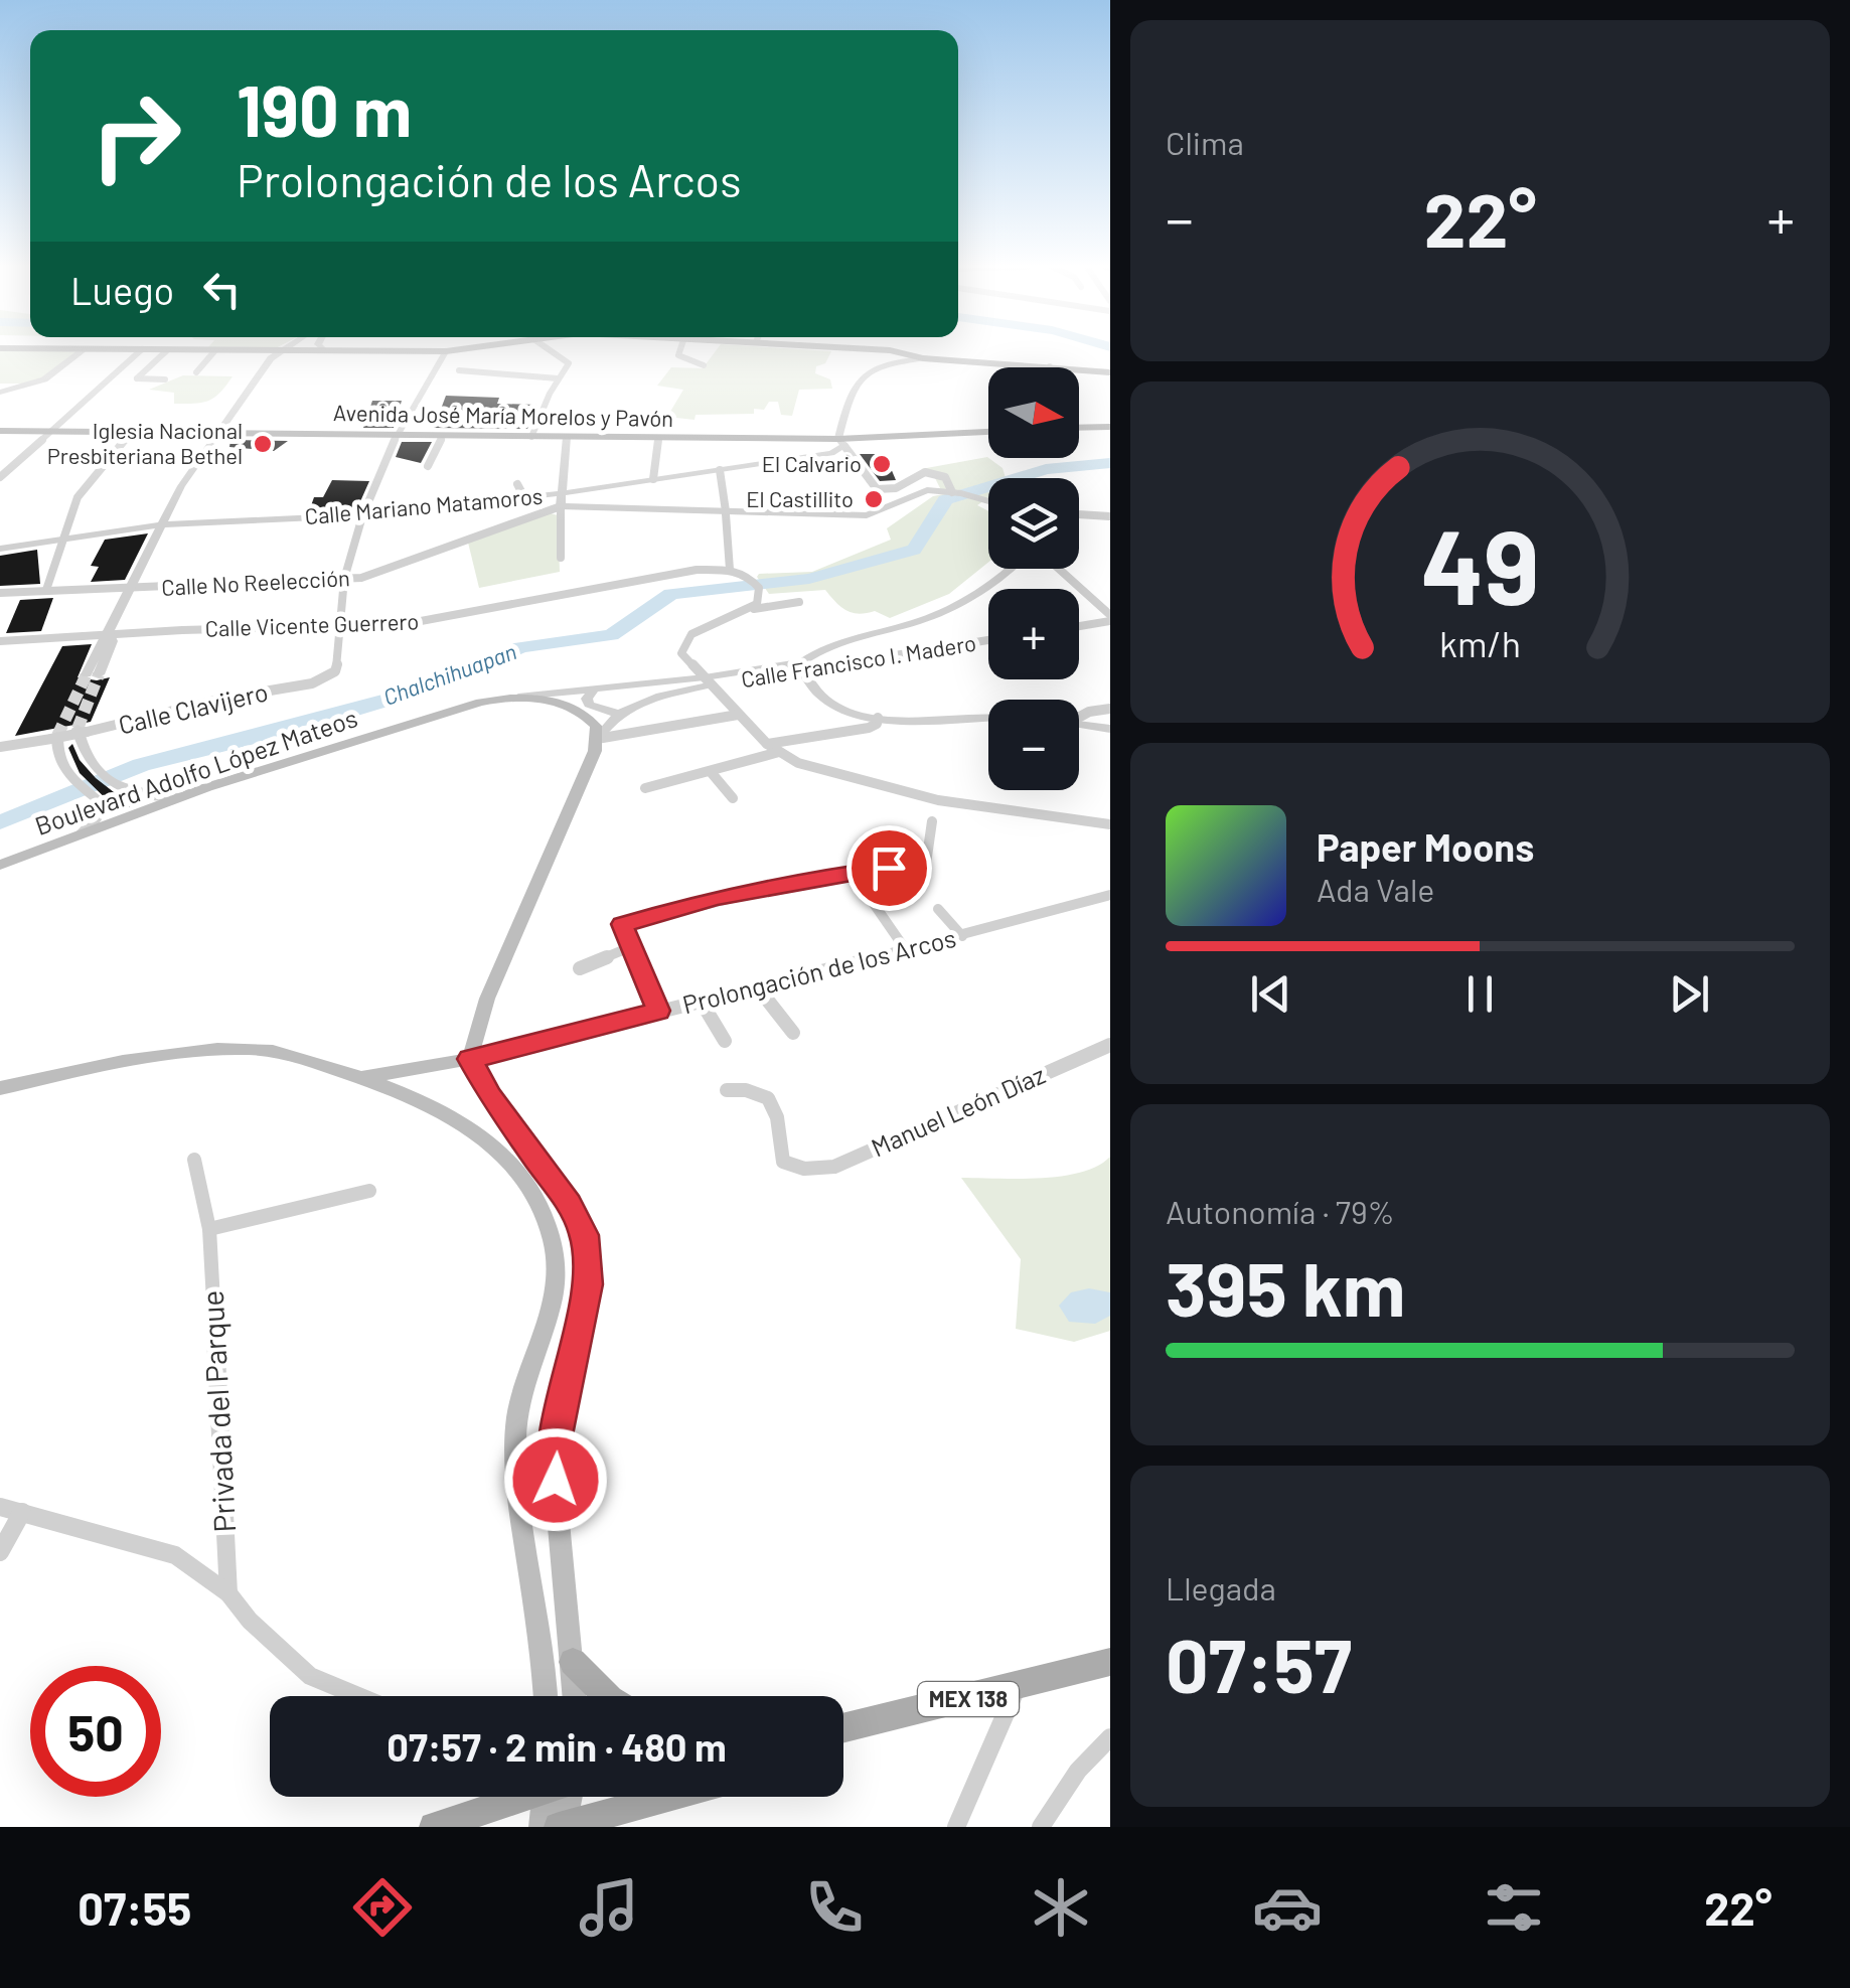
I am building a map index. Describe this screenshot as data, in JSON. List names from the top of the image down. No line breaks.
{"streets":{"main road":["Avenida José María Morelos y Pavón","Boulevard Adolfo López Mateos","MEX 138"],"street":["Calle Mariano Matamoros","Calle No Reelección","Calle Vicente Guerrero","Calle Francisco I. Madero","Calle Clavijero","Prolongación de los Arcos","Manuel León Díaz","Privada del Parque"]},"crossings":[["Avenida José María Morelos y Pavón","Calle Mariano Matamoros"],["Avenida José María Morelos y Pavón","Calle Clavijero"],["Calle Mariano Matamoros","Calle Clavijero"],["Calle No Reelección","Calle Clavijero"],["Calle Vicente Guerrero","Calle Clavijero"],["Calle Francisco I. Madero","Boulevard Adolfo López Mateos"]],"water":["Chalchihuapan"],"places":["Iglesia Nacional Presbiteriana Bethel","El Calvario","El Castillito"],"north":"right","page":{"tile":["Clima",["Autonomía · 79%","395 km"],["Llegada","07:57"]],"turn":["190 m","Prolongación de los Arcos"],"heat":["−","22°","+"],"then":"Luego","map_buttons":["+","−"],"song":["Paper Moons","Ada Vale"],"limit":"50","trip":"07:57 · 2 min · 480 m","tabs":["07:55","22°"],"gauge":["49","km/h"]}}
